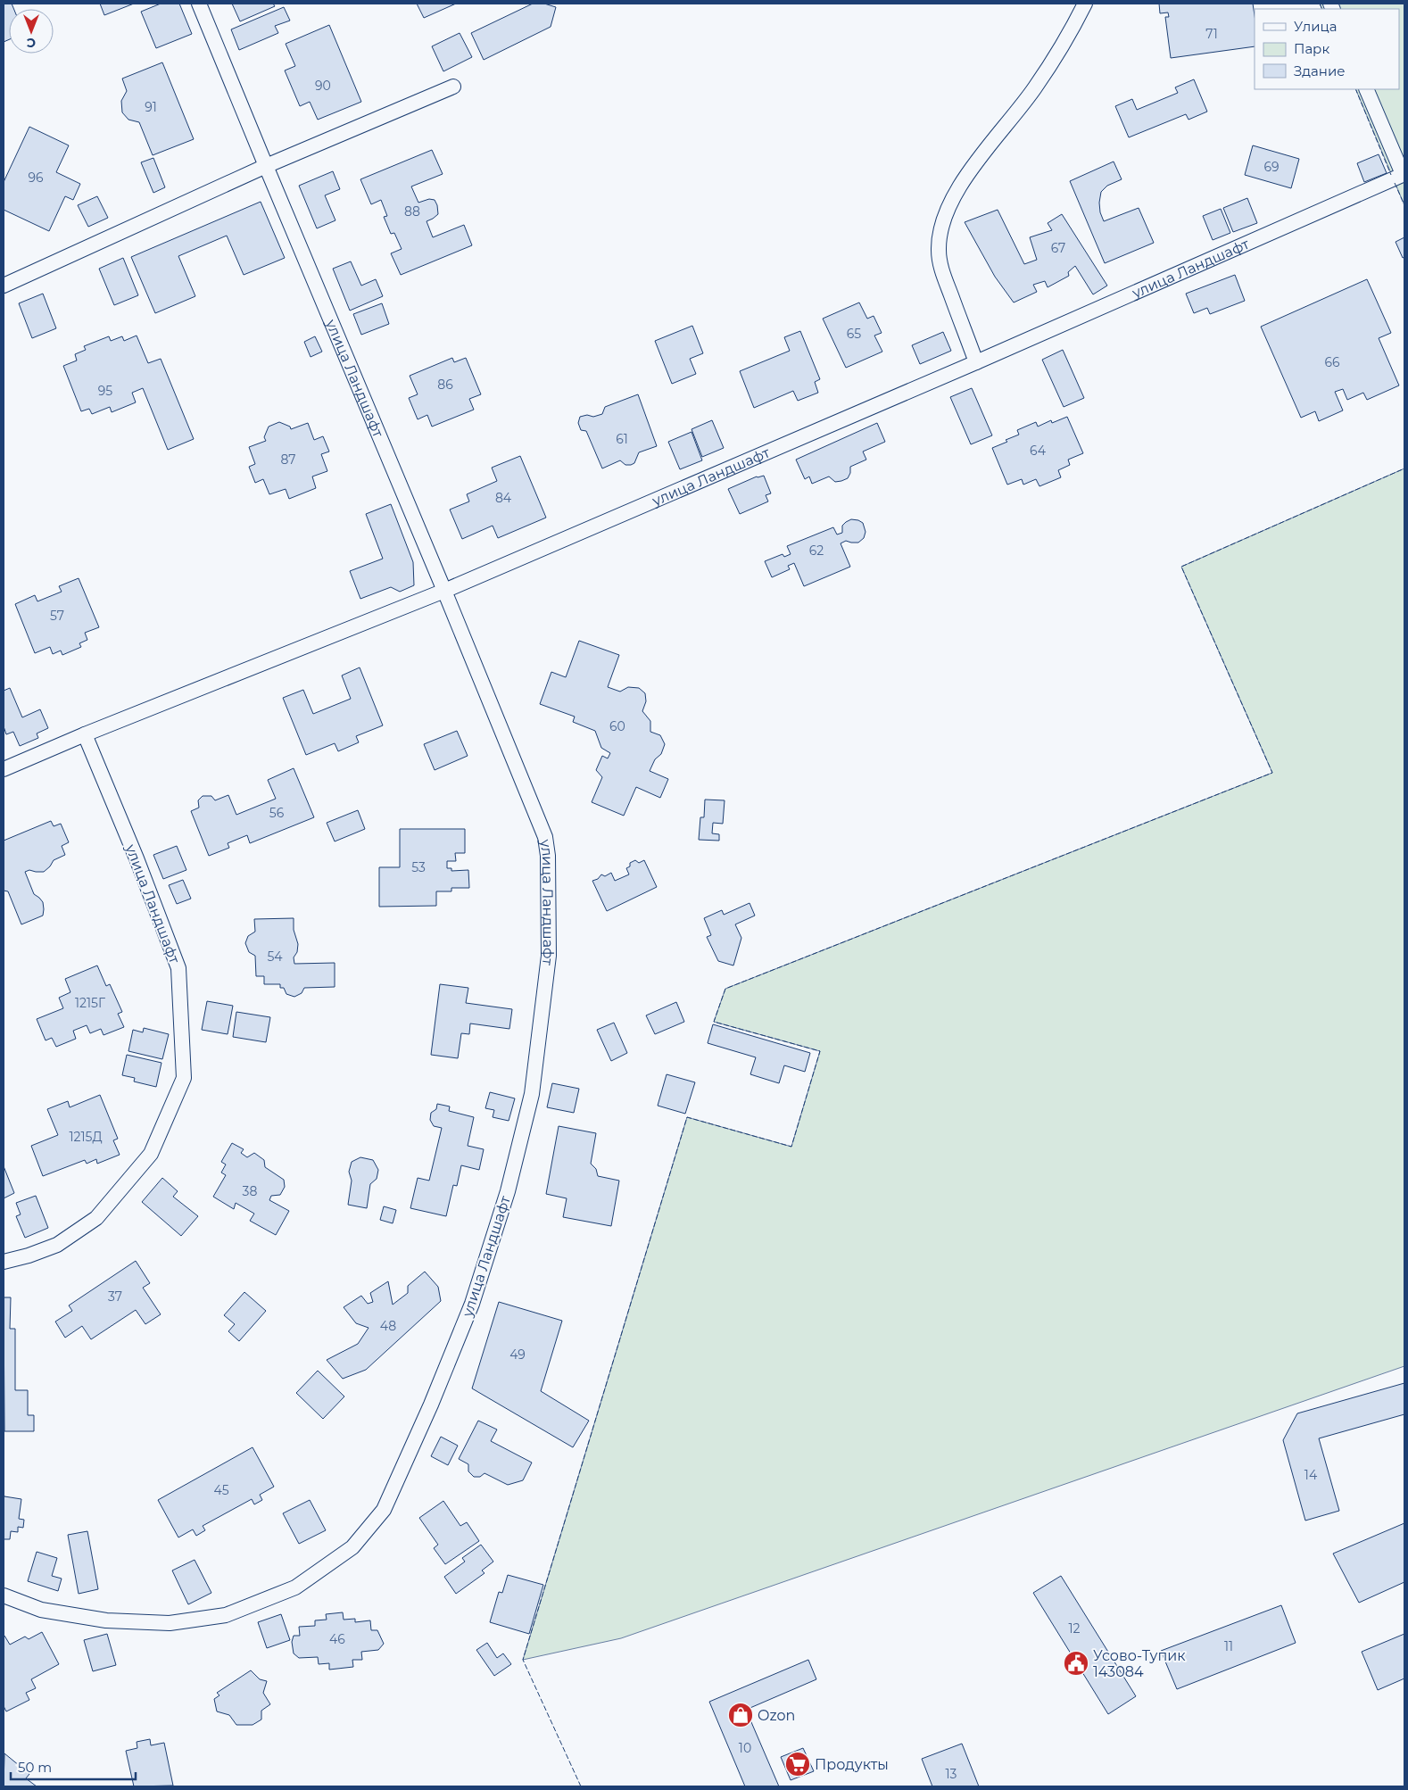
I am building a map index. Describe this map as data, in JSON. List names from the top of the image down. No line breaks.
{"streets":{"street":["улица Ландшафт"]},"places":{"public building":["Усово-Тупик 143084"],"shop":["Ozon"],"supermarket":["Продукты"]},"house_numbers":["71","90","91","69","96","88","67","65","66","86","95","61","64","87","84","62","57","60","56","53","54","1215Г","1215Д","38","37","48","49","14","45","12","46","11","10","13"],"legend":["Улица","Парк","Здание"],"scale_bar":"50 m","north":"bottom"}
